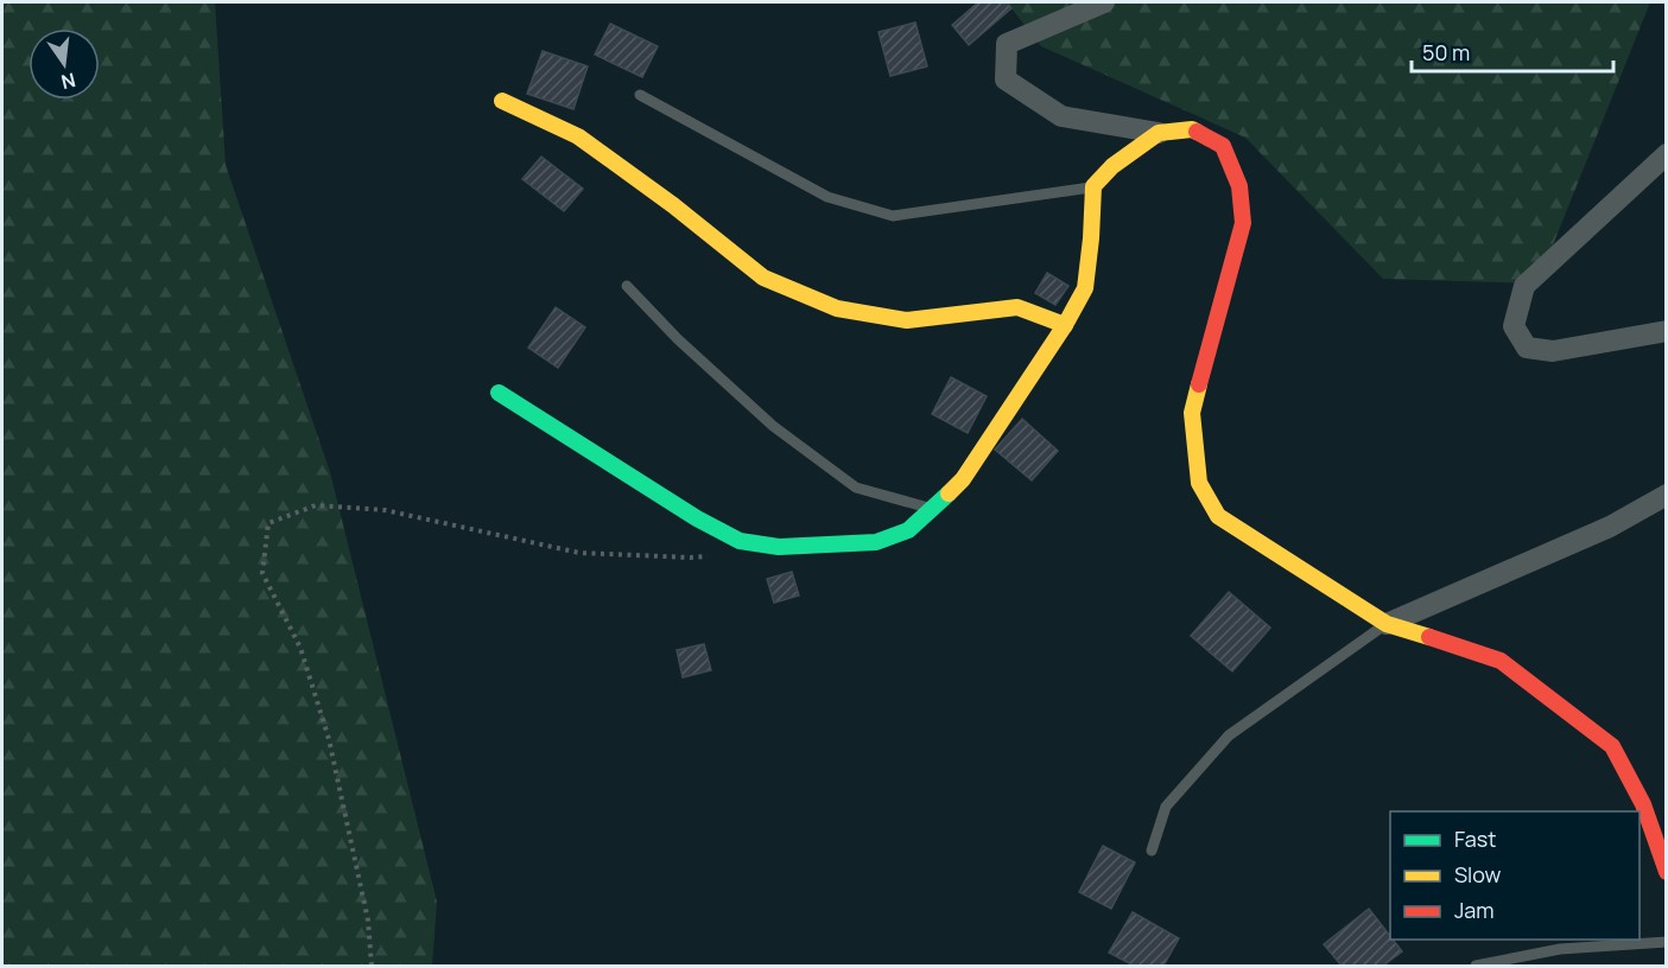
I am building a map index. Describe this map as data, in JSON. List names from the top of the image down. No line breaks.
{"legend":["Fast","Slow","Jam"],"scale_bar":"50 m","north":"bottom"}
